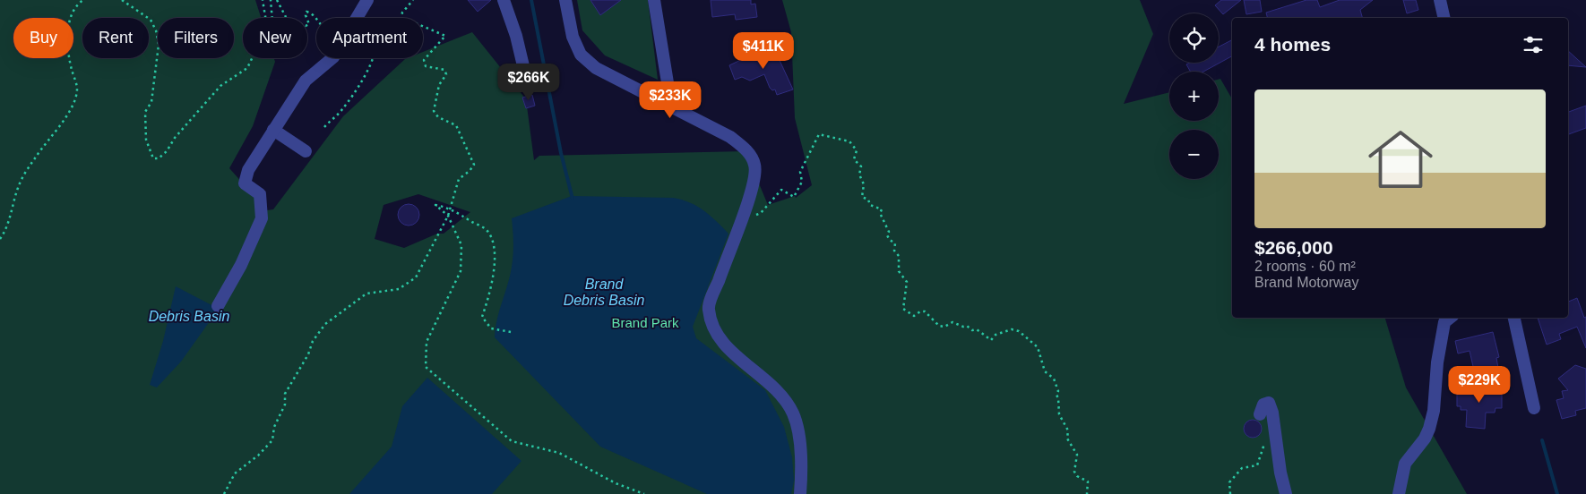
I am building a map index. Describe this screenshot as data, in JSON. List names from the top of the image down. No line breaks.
{"water":["Brand Debris Basin","Debris Basin"],"parks":["Brand Park"],"page":{"map_buttons":["+","−"],"chip":["Buy","Rent","Filters","New","Apartment"],"heading":"4 homes","price":["$411K","$266K","$233K","$229K"],"list":[{"name":"$266,000","note":"2 rooms · 60 m² · Brand Motorway"}]}}
